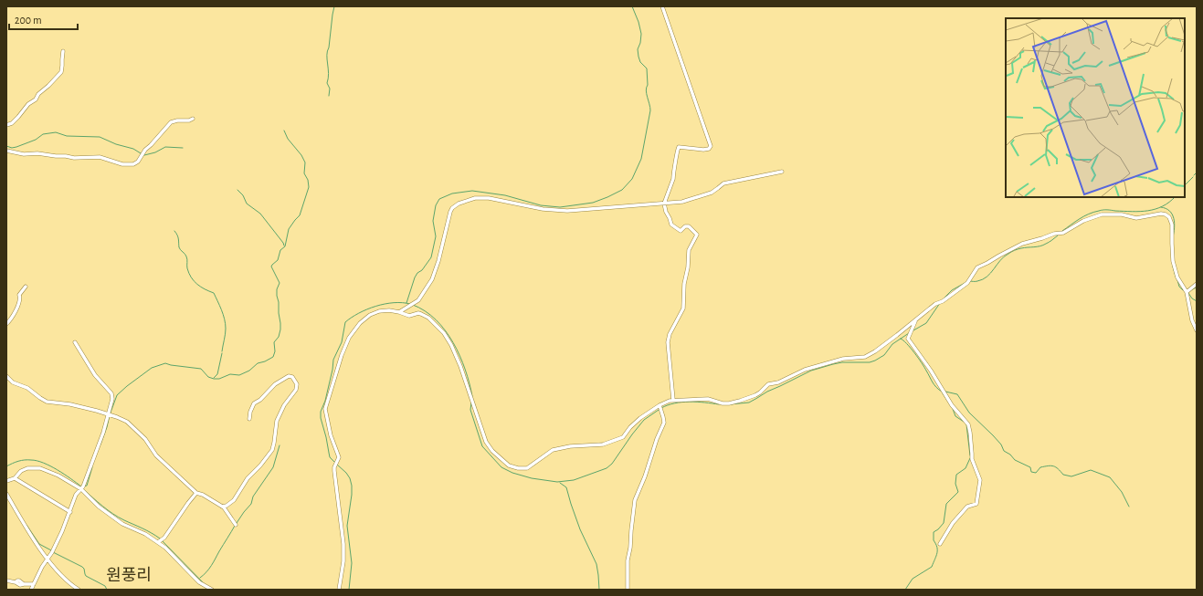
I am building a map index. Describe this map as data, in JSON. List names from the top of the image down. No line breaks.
{"districts":["원풍리"],"scale_bar":"200 m"}
